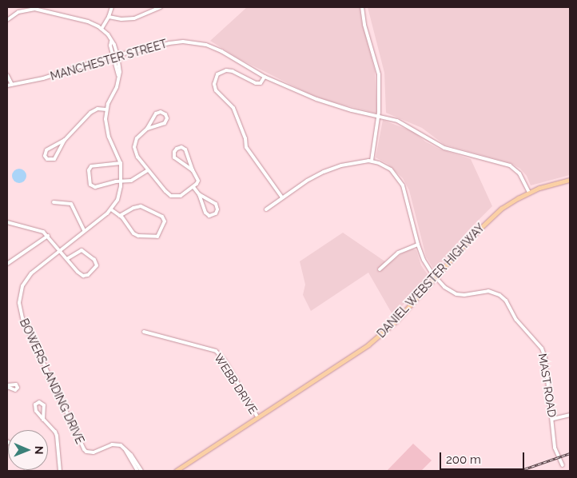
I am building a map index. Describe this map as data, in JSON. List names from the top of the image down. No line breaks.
{"streets":{"main road":["DANIEL WEBSTER HIGHWAY"],"street":["MANCHESTER STREET","BOWERS LANDING DRIVE","WEBB DRIVE","MAST ROAD"]},"crossings":[["MANCHESTER STREET","DANIEL WEBSTER HIGHWAY"],["MANCHESTER STREET","BOWERS LANDING DRIVE"],["DANIEL WEBSTER HIGHWAY","WEBB DRIVE"],["DANIEL WEBSTER HIGHWAY","MAST ROAD"]],"scale_bar":"200 m","north":"right"}
